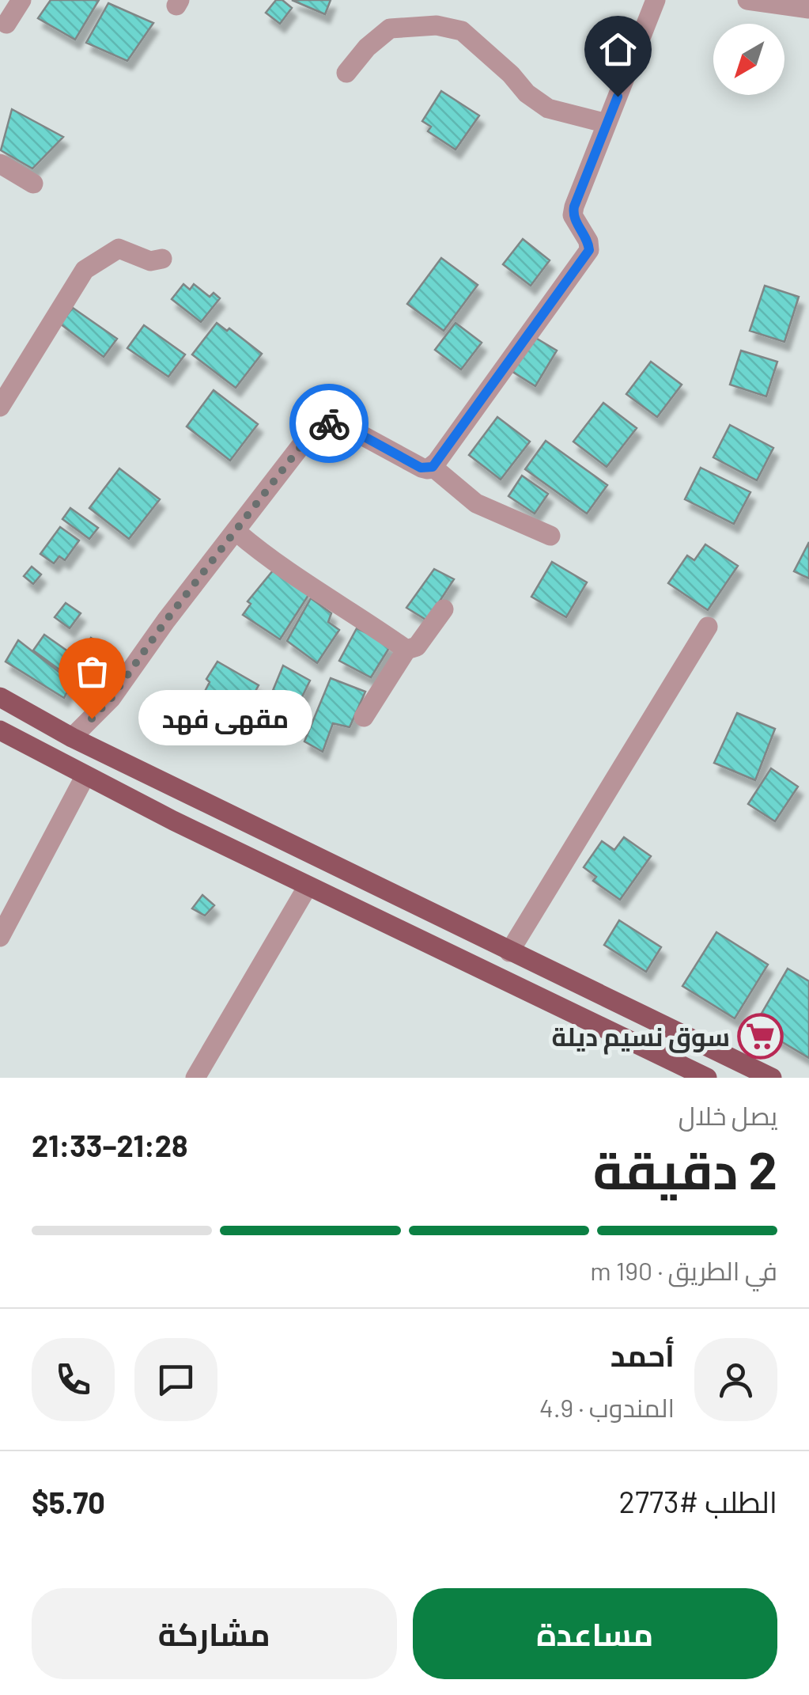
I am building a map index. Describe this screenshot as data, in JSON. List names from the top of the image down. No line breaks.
{"places":{"other":["مقهى فهد"],"supermarket":["سوق نسيم ديلة"]},"north":"bottom left","page":{"bubble":"مقهى فهد","heading":["2 دقيقة","يصل خلال","21:28–21:33"],"panel":["أحمد","المندوب · 4.9","الطلب #2773","$5.70"],"bar":"في الطريق · 190 m","buttons":["مساعدة","مشاركة"]}}
